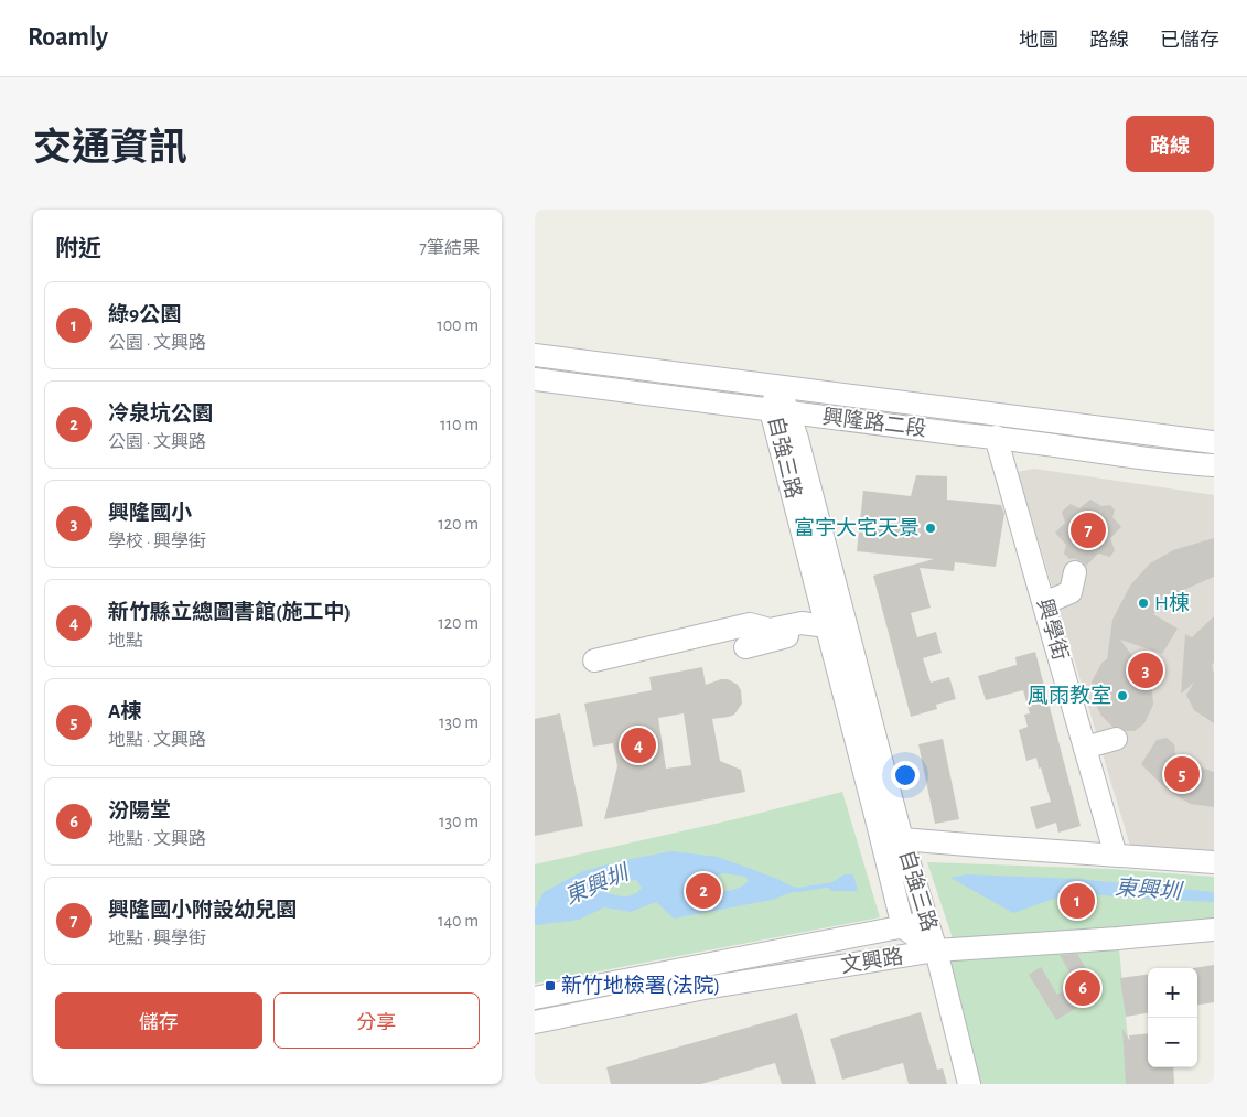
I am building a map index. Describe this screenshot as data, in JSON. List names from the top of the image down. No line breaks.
{"streets":{"street":["興隆路二段","自強三路","興學街","文興路"]},"crossings":[["興隆路二段","自強三路"],["興隆路二段","興學街"],["自強三路","文興路"]],"water":["東興圳"],"places":{"other":["富宇大宅天景","H棟","風雨教室"],"transit":["新竹地檢署(法院)"]},"page":{"header":"Roamly","nav":["地圖","路線","已儲存"],"title":"交通資訊","buttons":["路線",["儲存","分享"]],"heading":["附近","7筆結果"],"list":[{"mark":"1","name":"綠9公園","note":"公園 · 文興路","value":"100 m"},{"mark":"2","name":"冷泉坑公園","note":"公園 · 文興路","value":"110 m"},{"mark":"3","name":"興隆國小","note":"學校 · 興學街","value":"120 m"},{"mark":"4","name":"新竹縣立總圖書館(施工中)","note":"地點","value":"120 m"},{"mark":"5","name":"A棟","note":"地點 · 文興路","value":"130 m"},{"mark":"6","name":"汾陽堂","note":"地點 · 文興路","value":"130 m"},{"mark":"7","name":"興隆國小附設幼兒園","note":"地點 · 興學街","value":"140 m"}],"pins":["7","3","4","5","2","1","6"],"map_buttons":["+","−"]}}
